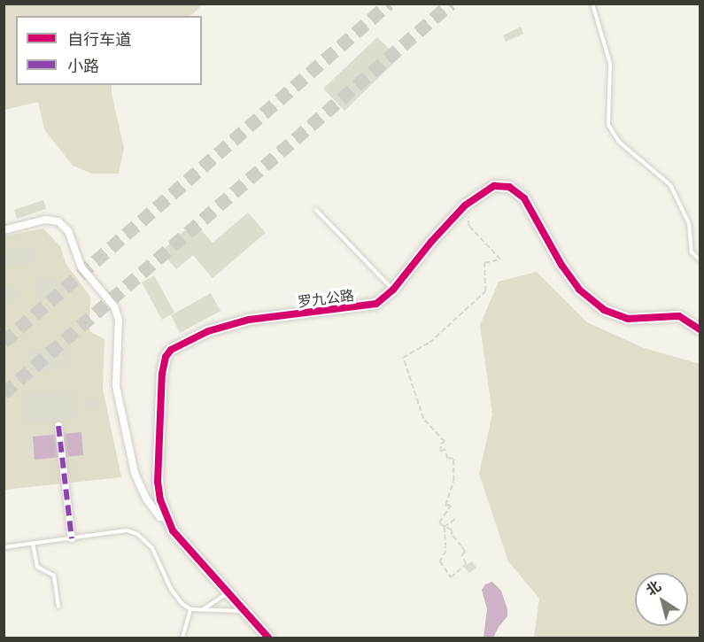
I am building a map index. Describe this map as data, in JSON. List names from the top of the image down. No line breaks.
{"streets":{"street":["罗九公路"]},"legend":["自行车道","小路"],"north":"top left"}
